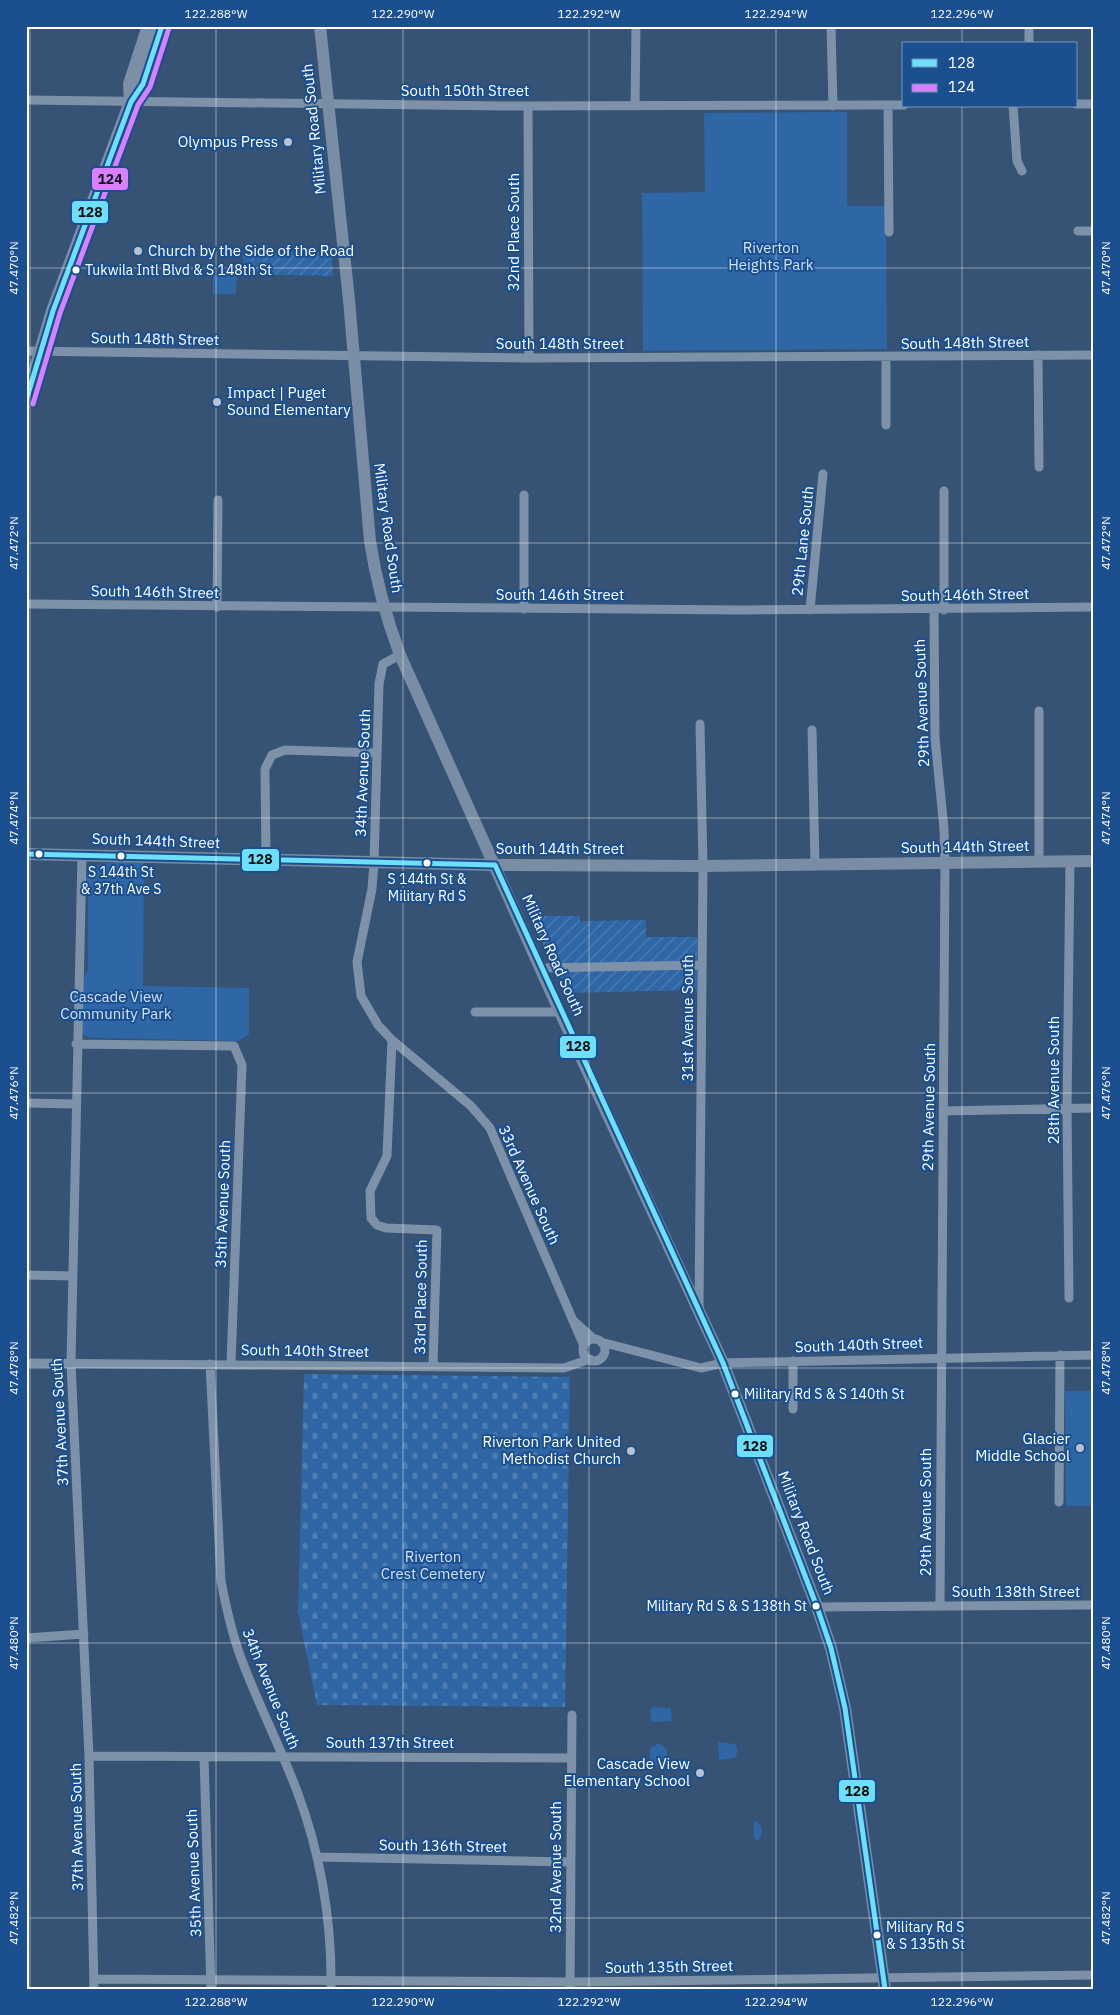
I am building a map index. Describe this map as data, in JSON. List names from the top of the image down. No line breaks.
{"streets":{"street":["South 150th Street","Military Road South","32nd Place South","South 148th Street","29th Lane South","South 146th Street","29th Avenue South","34th Avenue South","South 144th Street","31st Avenue South","28th Avenue South","33rd Avenue South","35th Avenue South","33rd Place South","South 140th Street","37th Avenue South","South 138th Street","South 137th Street","South 136th Street","32nd Avenue South","South 135th Street"]},"crossings":[["South 150th Street","Military Road South"],["South 150th Street","32nd Place South"],["Military Road South","South 148th Street"],["Military Road South","South 146th Street"],["Military Road South","34th Avenue South"],["Military Road South","South 144th Street"],["Military Road South","31st Avenue South"],["Military Road South","South 140th Street"],["Military Road South","South 138th Street"],["Military Road South","South 135th Street"],["32nd Place South","South 148th Street"],["29th Lane South","South 146th Street"],["South 146th Street","29th Avenue South"],["29th Avenue South","South 144th Street"],["29th Avenue South","South 140th Street"],["29th Avenue South","South 138th Street"],["34th Avenue South","South 144th Street"],["34th Avenue South","33rd Avenue South"],["34th Avenue South","33rd Place South"],["34th Avenue South","South 140th Street"],["34th Avenue South","South 137th Street"],["34th Avenue South","South 136th Street"],["34th Avenue South","South 135th Street"],["South 144th Street","31st Avenue South"],["South 144th Street","28th Avenue South"],["South 144th Street","37th Avenue South"],["33rd Avenue South","33rd Place South"],["33rd Avenue South","South 140th Street"],["35th Avenue South","South 140th Street"],["35th Avenue South","37th Avenue South"],["35th Avenue South","South 137th Street"],["35th Avenue South","South 135th Street"],["33rd Place South","South 140th Street"],["South 140th Street","37th Avenue South"],["37th Avenue South","South 137th Street"],["37th Avenue South","South 135th Street"],["South 137th Street","32nd Avenue South"],["South 136th Street","32nd Avenue South"],["32nd Avenue South","South 135th Street"]],"parks":["Riverton Heights Park","Cascade View Community Park","Riverton Crest Cemetery"],"places":["Olympus Press","Church by the Side of the Road","Tukwila Intl Blvd & S 148th St","Impact | Puget Sound Elementary","S 144th St & 37th Ave S","S 144th St & Military Rd S","Military Rd S & S 140th St","Glacier Middle School","Riverton Park United Methodist Church","Military Rd S & S 138th St","Cascade View Elementary School","Military Rd S & S 135th St"],"lines":["transit line 128","transit line 124"],"legend":["128","124"],"coordinates":["122.288°W","122.290°W","122.292°W","122.294°W","122.296°W","47.470°N","47.472°N","47.474°N","47.476°N","47.478°N","47.480°N","47.482°N"]}
